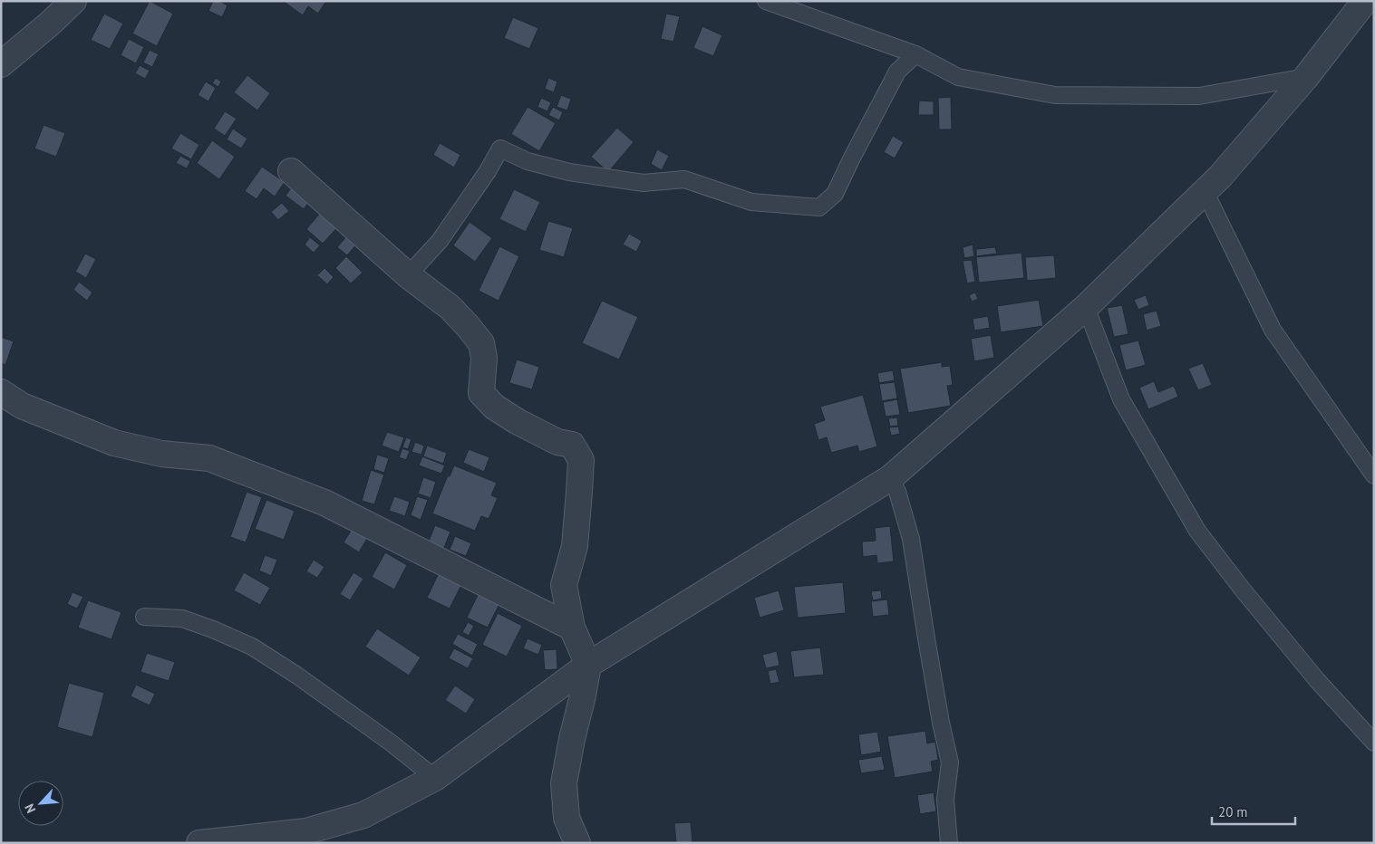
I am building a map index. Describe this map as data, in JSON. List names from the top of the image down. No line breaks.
{"scale_bar":"20 m","north":"bottom left"}
